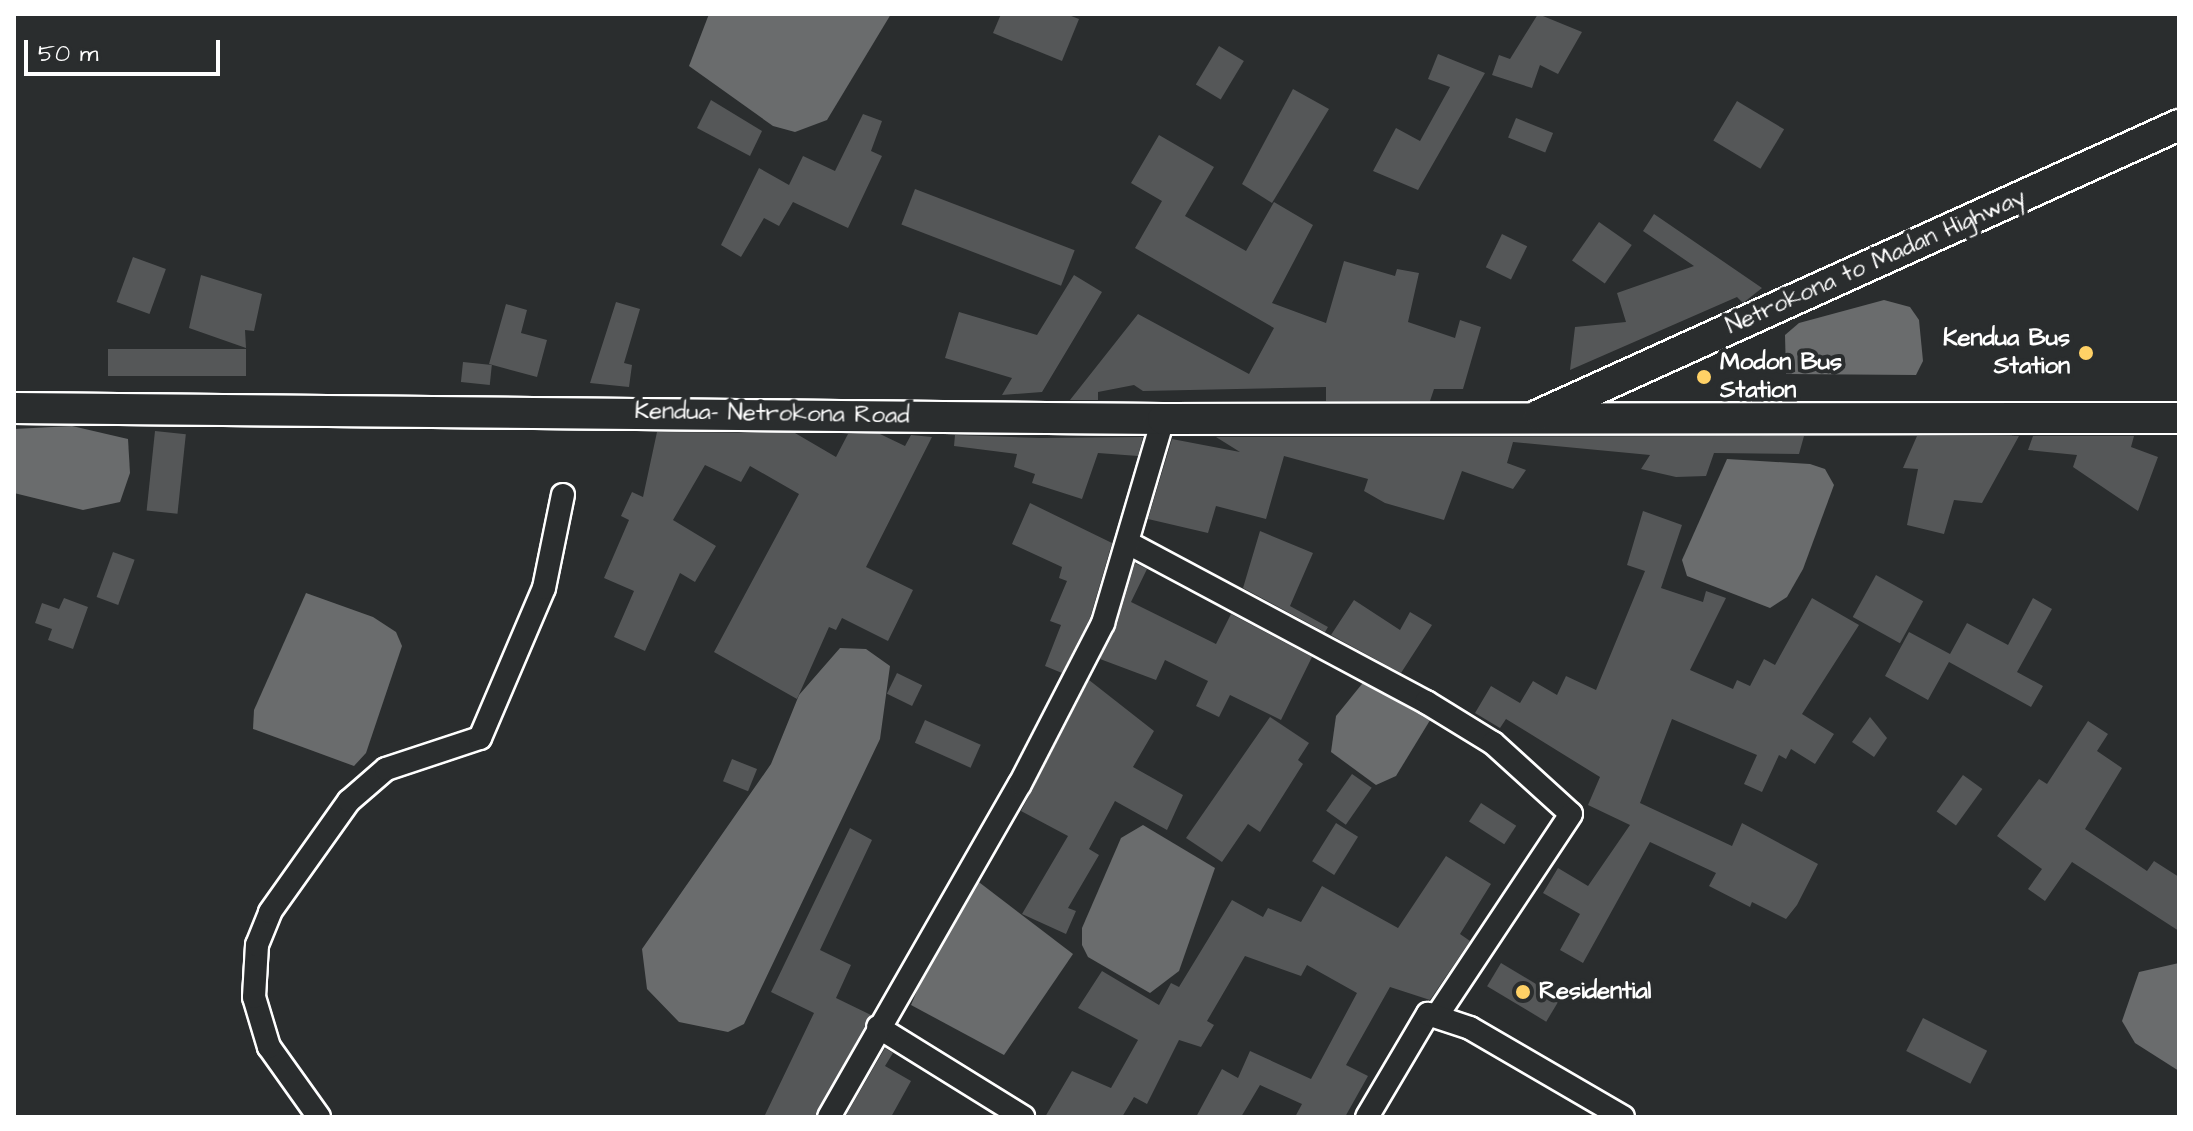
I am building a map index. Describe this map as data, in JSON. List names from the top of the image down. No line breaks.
{"streets":{"main road":["Netrokona to Madan Highway","Kendua- Netrokona Road"]},"crossings":[["Netrokona to Madan Highway","Kendua- Netrokona Road"]],"places":["Kendua Bus Station","Modon Bus Station","Residential"],"scale_bar":"50 m"}
